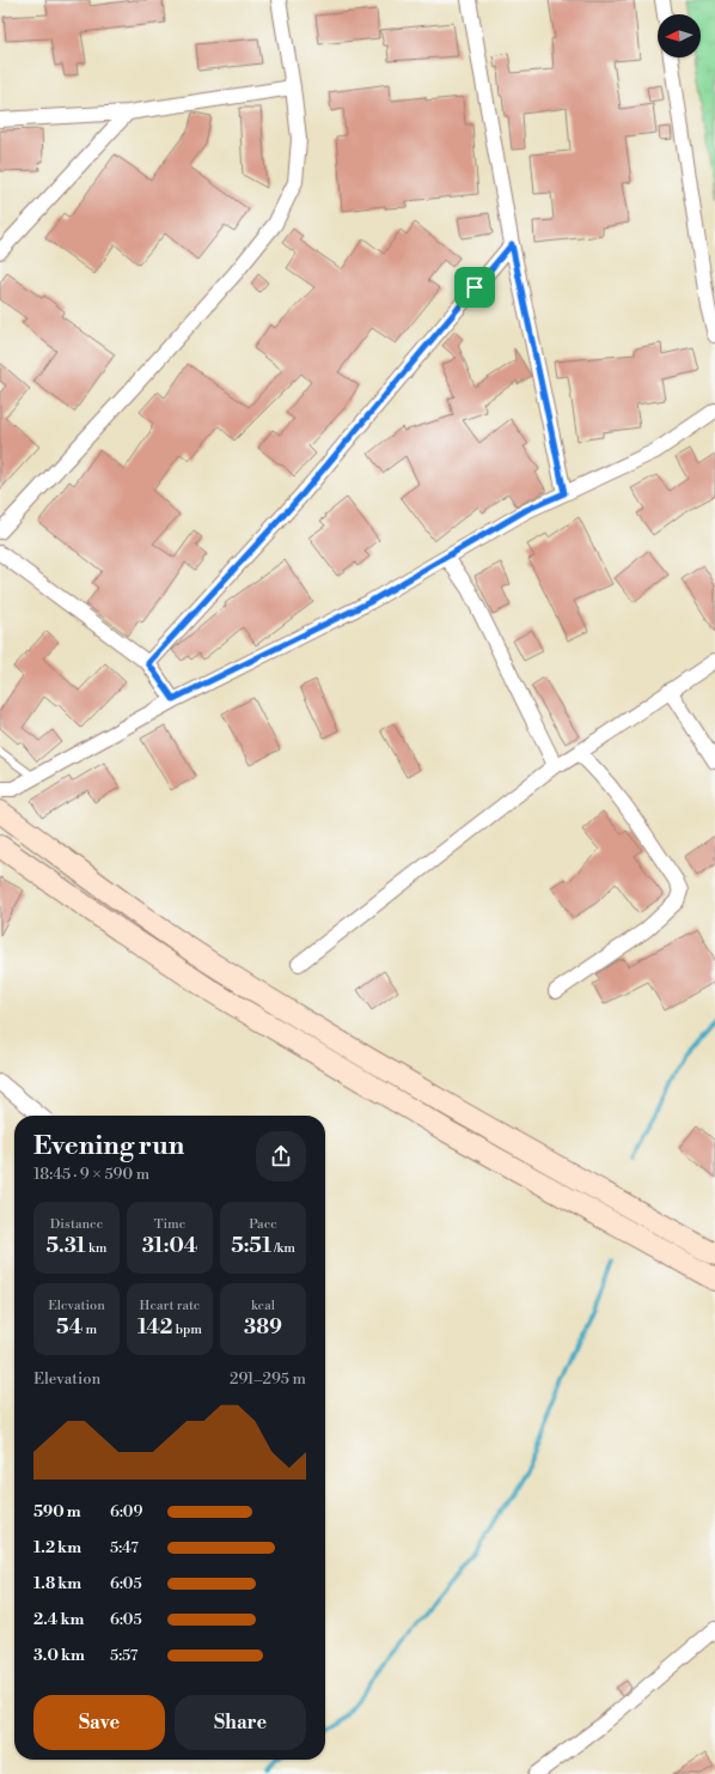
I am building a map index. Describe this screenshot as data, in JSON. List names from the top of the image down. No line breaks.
{"north":"left","page":{"heading":["Evening run","18:45 · 9 × 590 m"],"stats":[["Distance","5.31 km"],["Time","31:04"],["Pace","5:51 /km"],["Elevation","54 m"],["Heart rate","142 bpm"],["kcal","389"]],"chart":["Elevation","291–295 m"],"list":[{"name":"590 m","note":"6:09"},{"name":"1.2 km","note":"5:47"},{"name":"1.8 km","note":"6:05"},{"name":"2.4 km","note":"6:05"},{"name":"3.0 km","note":"5:57"}],"buttons":["Save","Share"]}}
